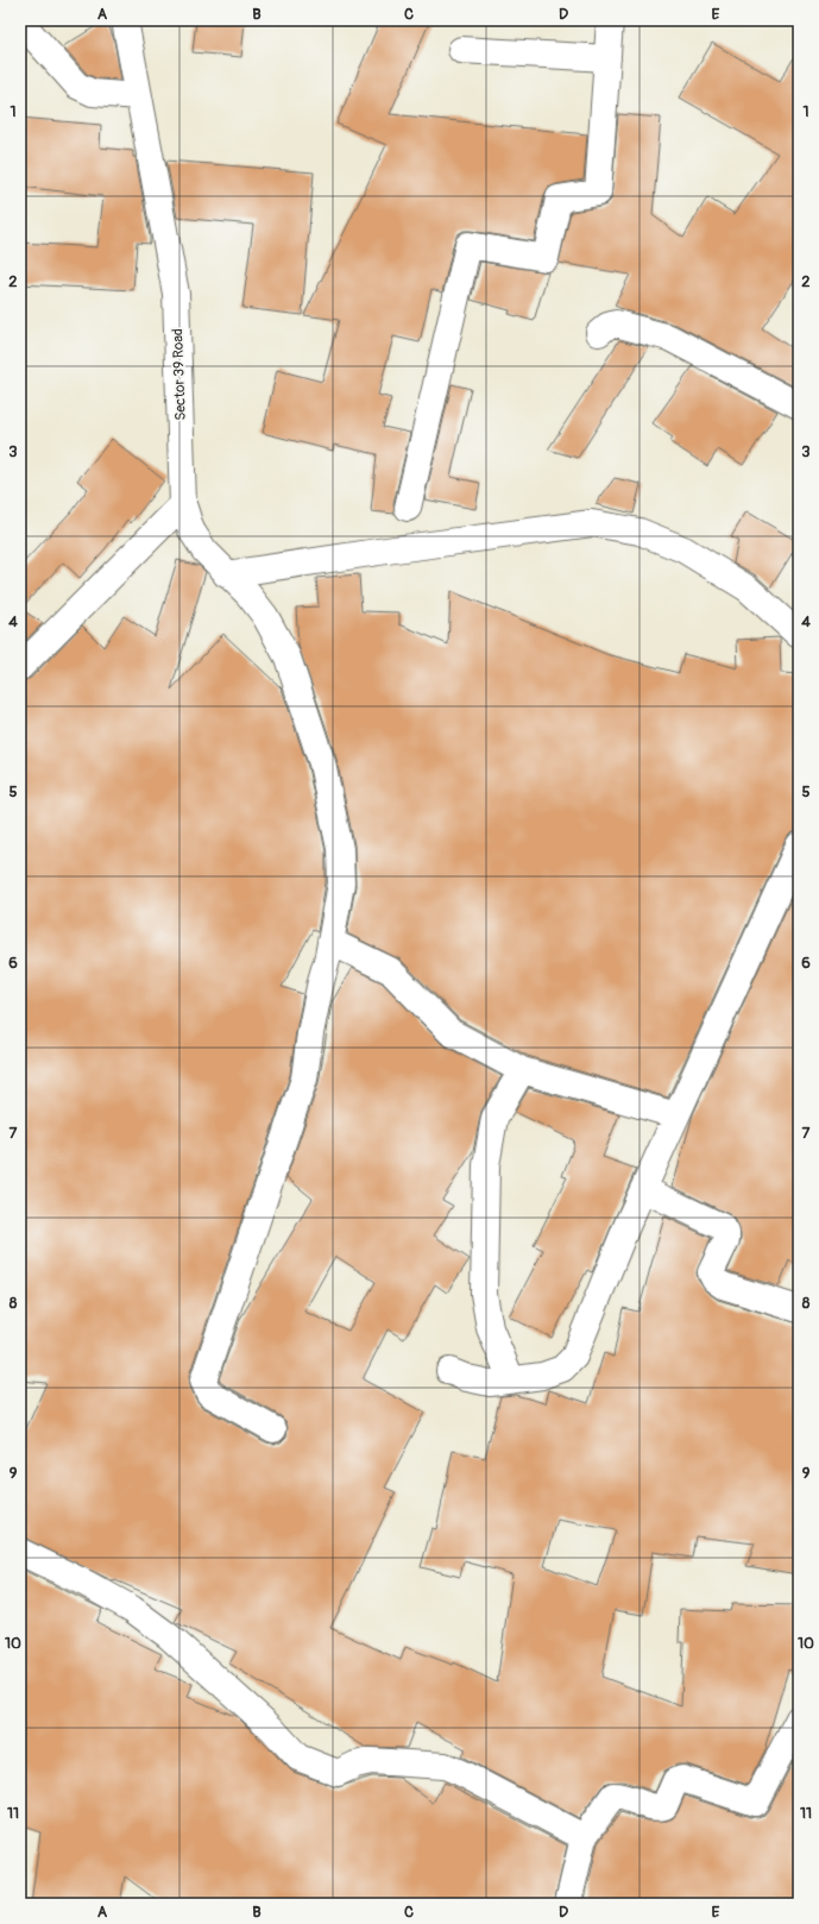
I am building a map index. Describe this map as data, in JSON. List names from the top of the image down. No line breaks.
{"streets":{"street":["Sector 39 Road"]},"grid":{"columns":["A","B","C","D","E"],"rows":["1","2","3","4","5","6","7","8","9","10","11"]}}
